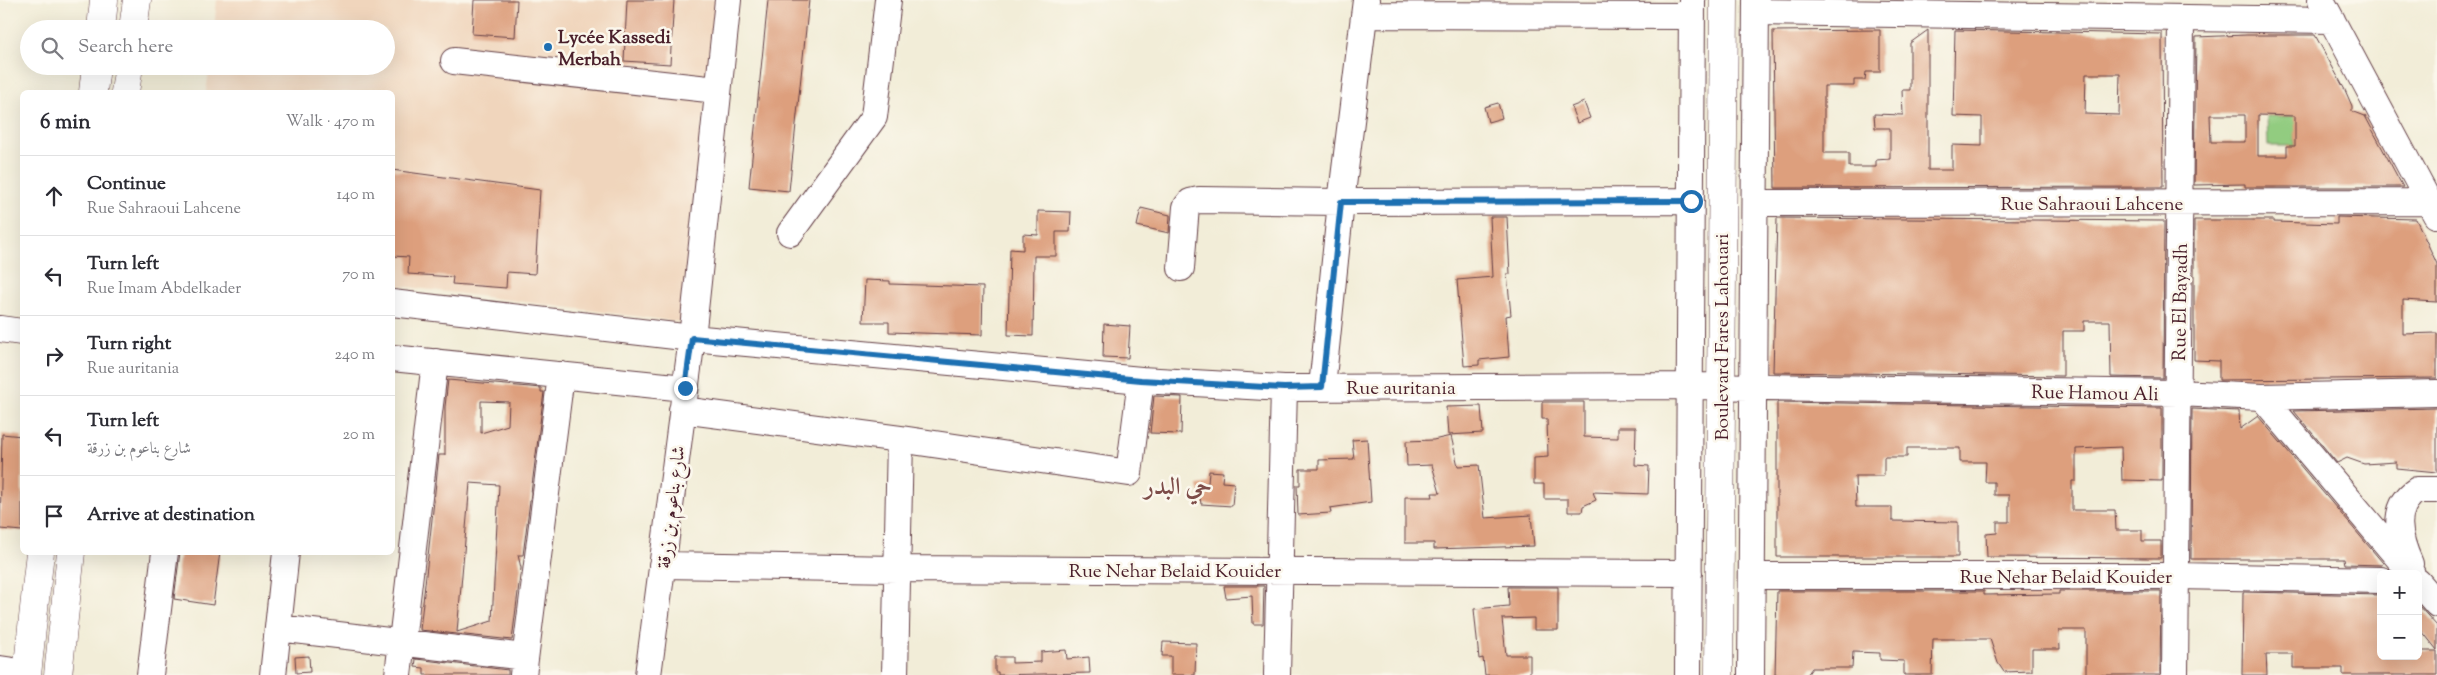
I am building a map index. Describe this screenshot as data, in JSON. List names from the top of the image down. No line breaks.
{"streets":{"main road":["Boulevard Fares Lahouari"],"street":["Rue Sahraoui Lahcene","Rue El Bayadh","Rue auritania","Rue Hamou Ali","شارع بناعوم بن زرقة","Rue Nehar Belaid Kouider"]},"crossings":[["Rue Sahraoui Lahcene","Rue El Bayadh"],["Rue El Bayadh","Rue Hamou Ali"],["Rue El Bayadh","Rue Nehar Belaid Kouider"],["Boulevard Fares Lahouari","Rue auritania"],["Boulevard Fares Lahouari","Rue Hamou Ali"],["Rue auritania","Rue Hamou Ali"],["Rue auritania","شارع بناعوم بن زرقة"],["شارع بناعوم بن زرقة","Rue Nehar Belaid Kouider"]],"districts":["حي البدر"],"places":["Lycée Kassedi Merbah"],"page":{"search":"Search here","heading":["6 min","Walk · 470 m"],"list":[["Continue","Rue Sahraoui Lahcene","140 m"],["Turn left","Rue Imam Abdelkader","70 m"],["Turn right","Rue auritania","240 m"],["Turn left","شارع بناعوم بن زرقة","20 m"],"Arrive at destination"],"map_buttons":["+","−"]}}
